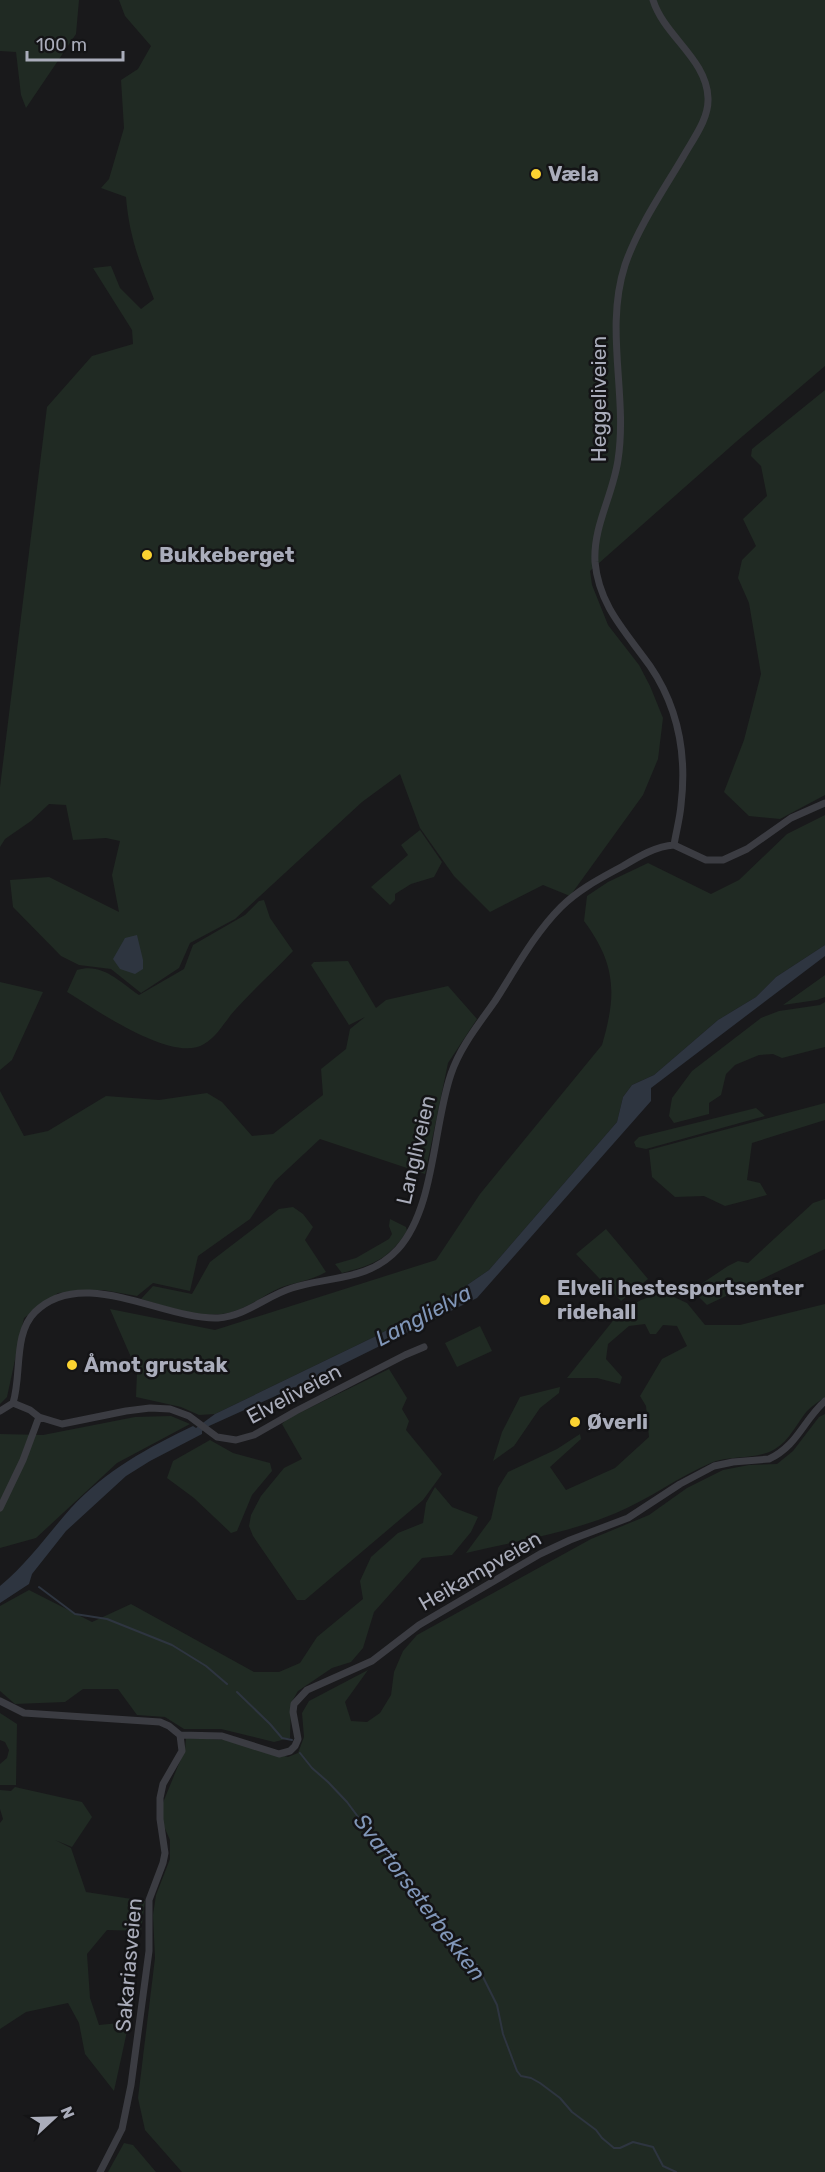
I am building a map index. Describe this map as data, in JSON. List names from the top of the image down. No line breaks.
{"streets":{"street":["Heggeliveien","Langliveien","Elveliveien","Heikampveien","Sakariasveien"]},"crossings":[["Heggeliveien","Langliveien"],["Langliveien","Elveliveien"],["Heikampveien","Sakariasveien"]],"water":["Langlielva","Svartorseterbekken"],"places":["Væla","Bukkeberget","Elveli hestesportsenter ridehall","Åmot grustak","Øverli"],"scale_bar":"100 m","north":"right"}
